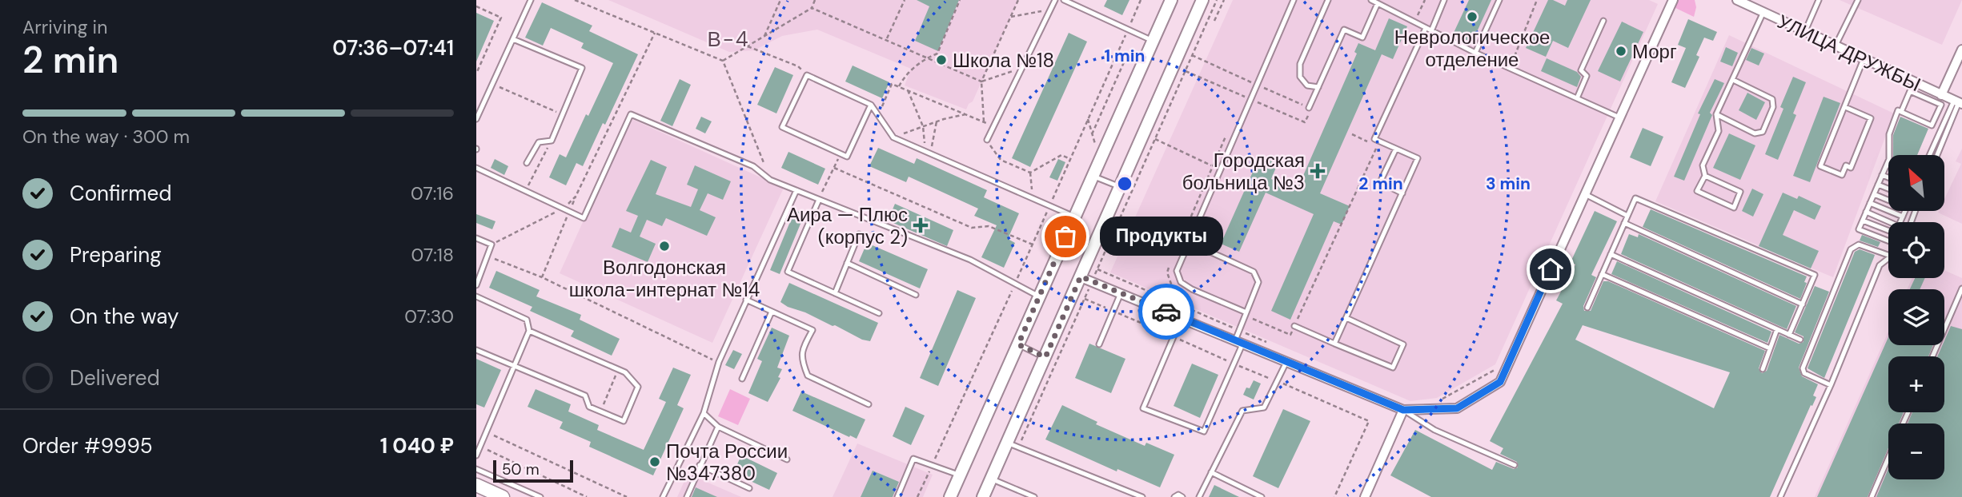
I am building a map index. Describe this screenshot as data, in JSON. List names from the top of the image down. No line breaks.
{"streets":{"street":["УЛИЦА ДРУЖБЫ"]},"districts":["В-4"],"places":{"other":["Неврологическое отделение","Морг","Школа №18","Продукты","Волгодонская школа-интернат №14","Почта России №347380"],"health":["Городская больница №3","Аира — Плюс (корпус 2)"]},"scale_bar":"50 m","north":"top left","page":{"heading":["2 min","Arriving in","07:36–07:41"],"panel":["Order #9995","1 040 ₽"],"bar":"On the way · 300 m","map_buttons":["+","−"],"list":[["Confirmed","07:16"],["Preparing","07:18"],["On the way","07:30"],"Delivered"],"bubble":"Продукты","scale":"50 m"},"rings":["1 min","2 min","3 min"]}
